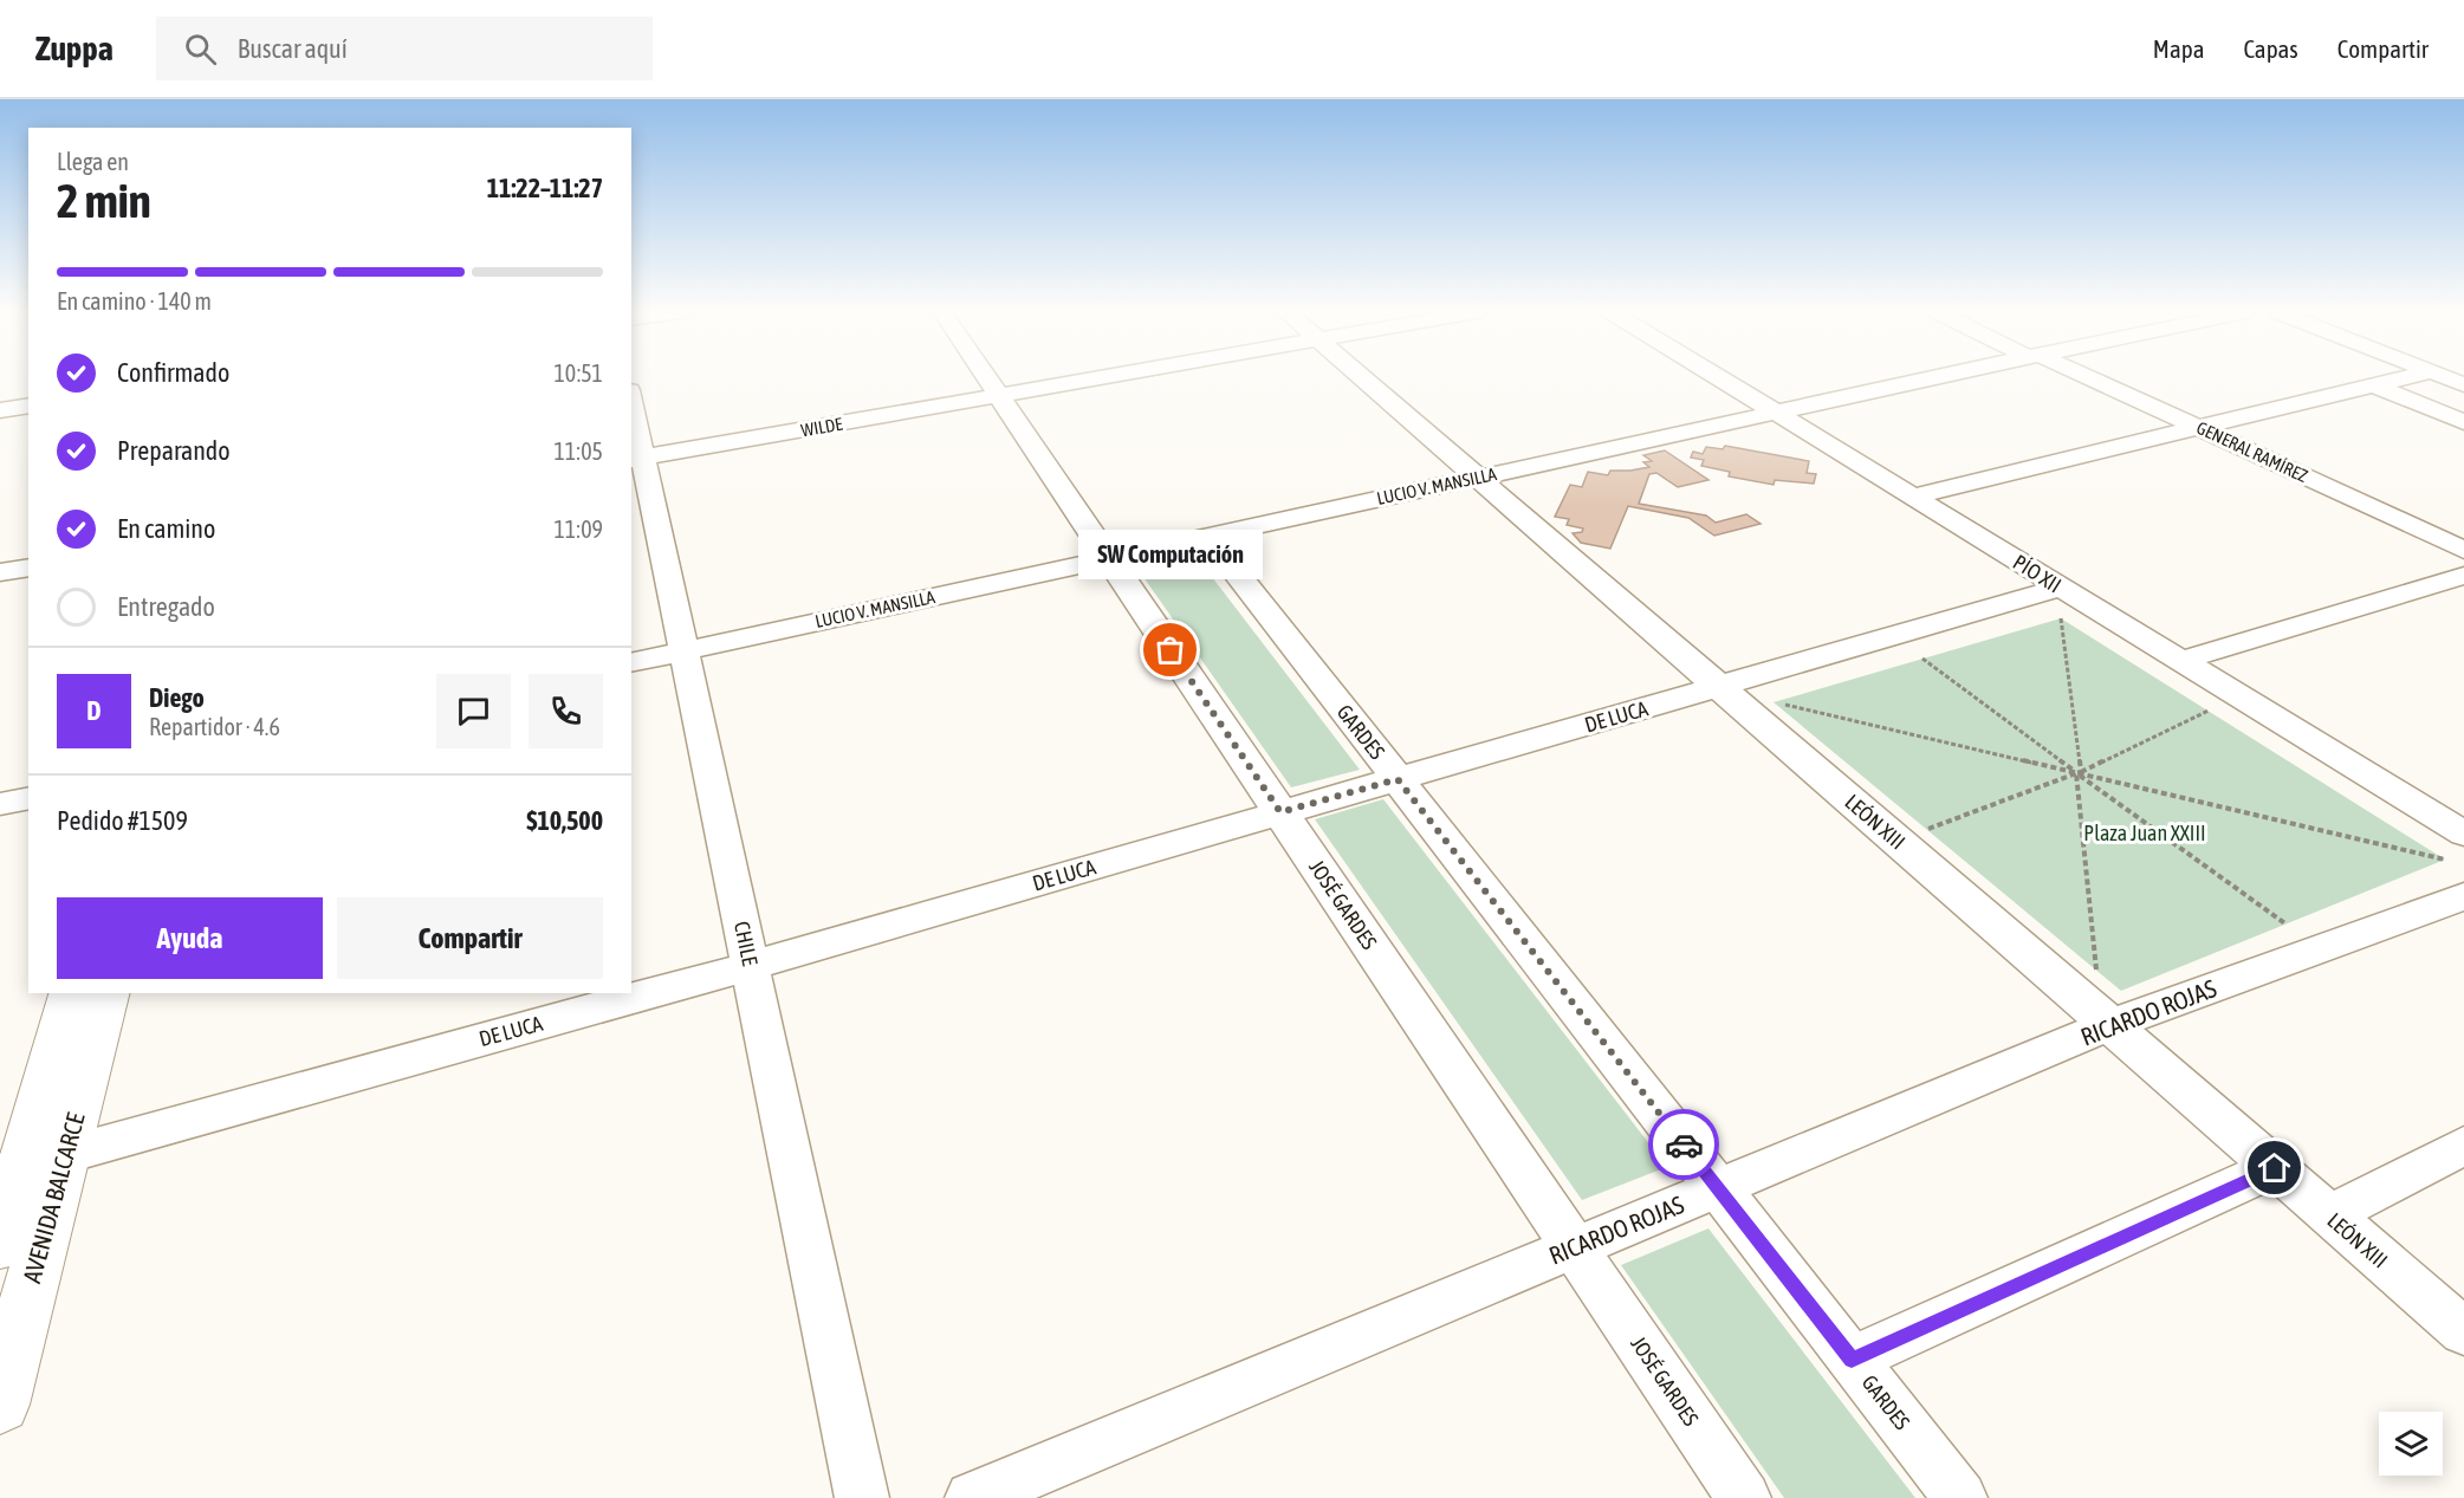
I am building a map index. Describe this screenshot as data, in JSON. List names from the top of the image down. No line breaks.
{"streets":{"main road":["AVENIDA BALCARCE"],"street":["WILDE","GENERAL RAMÍREZ","LUCIO V. MANSILLA","PÍO XII","DE LUCA","GARDES","LEÓN XIII","JOSÉ GARDES","CHILE","RICARDO ROJAS"]},"crossings":[["WILDE","JOSÉ GARDES"],["WILDE","CHILE"],["LUCIO V. MANSILLA","PÍO XII"],["LUCIO V. MANSILLA","GARDES"],["LUCIO V. MANSILLA","LEÓN XIII"],["LUCIO V. MANSILLA","JOSÉ GARDES"],["LUCIO V. MANSILLA","CHILE"],["PÍO XII","DE LUCA"],["DE LUCA","GARDES"],["DE LUCA","LEÓN XIII"],["DE LUCA","JOSÉ GARDES"],["DE LUCA","CHILE"],["DE LUCA","AVENIDA BALCARCE"],["GARDES","RICARDO ROJAS"],["LEÓN XIII","RICARDO ROJAS"],["JOSÉ GARDES","RICARDO ROJAS"]],"parks":["Plaza Juan XXIII"],"places":["SW Computación"],"page":{"header":"Zuppa","search":"Buscar aquí","nav":["Mapa","Capas","Compartir"],"heading":["2 min","Llega en","11:22–11:27"],"panel":["Diego","Repartidor · 4.6","Pedido #1509","$10,500"],"bar":"En camino · 140 m","list":[["Confirmado","10:51"],["Preparando","11:05"],["En camino","11:09"],"Entregado"],"bubble":"SW Computación","round":"D","buttons":["Ayuda","Compartir"]}}
